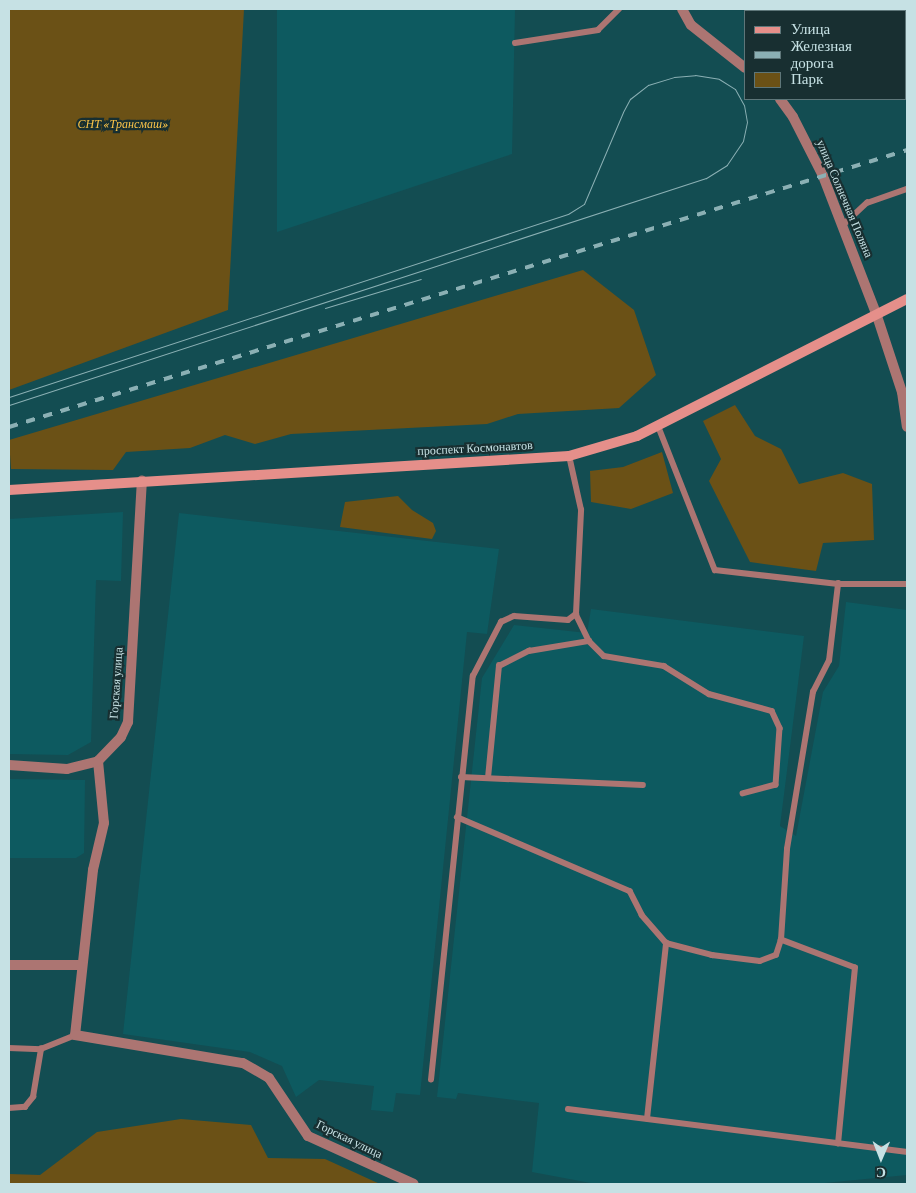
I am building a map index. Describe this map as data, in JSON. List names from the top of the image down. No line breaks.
{"streets":{"main road":["проспект Космонавтов"],"street":["улица Солнечная Поляна","Горская улица"]},"crossings":[["улица Солнечная Поляна","проспект Космонавтов"],["проспект Космонавтов","Горская улица"]],"parks":["СНТ «Трансмаш»"],"legend":["Улица","Железная дорога","Парк"],"north":"bottom"}
